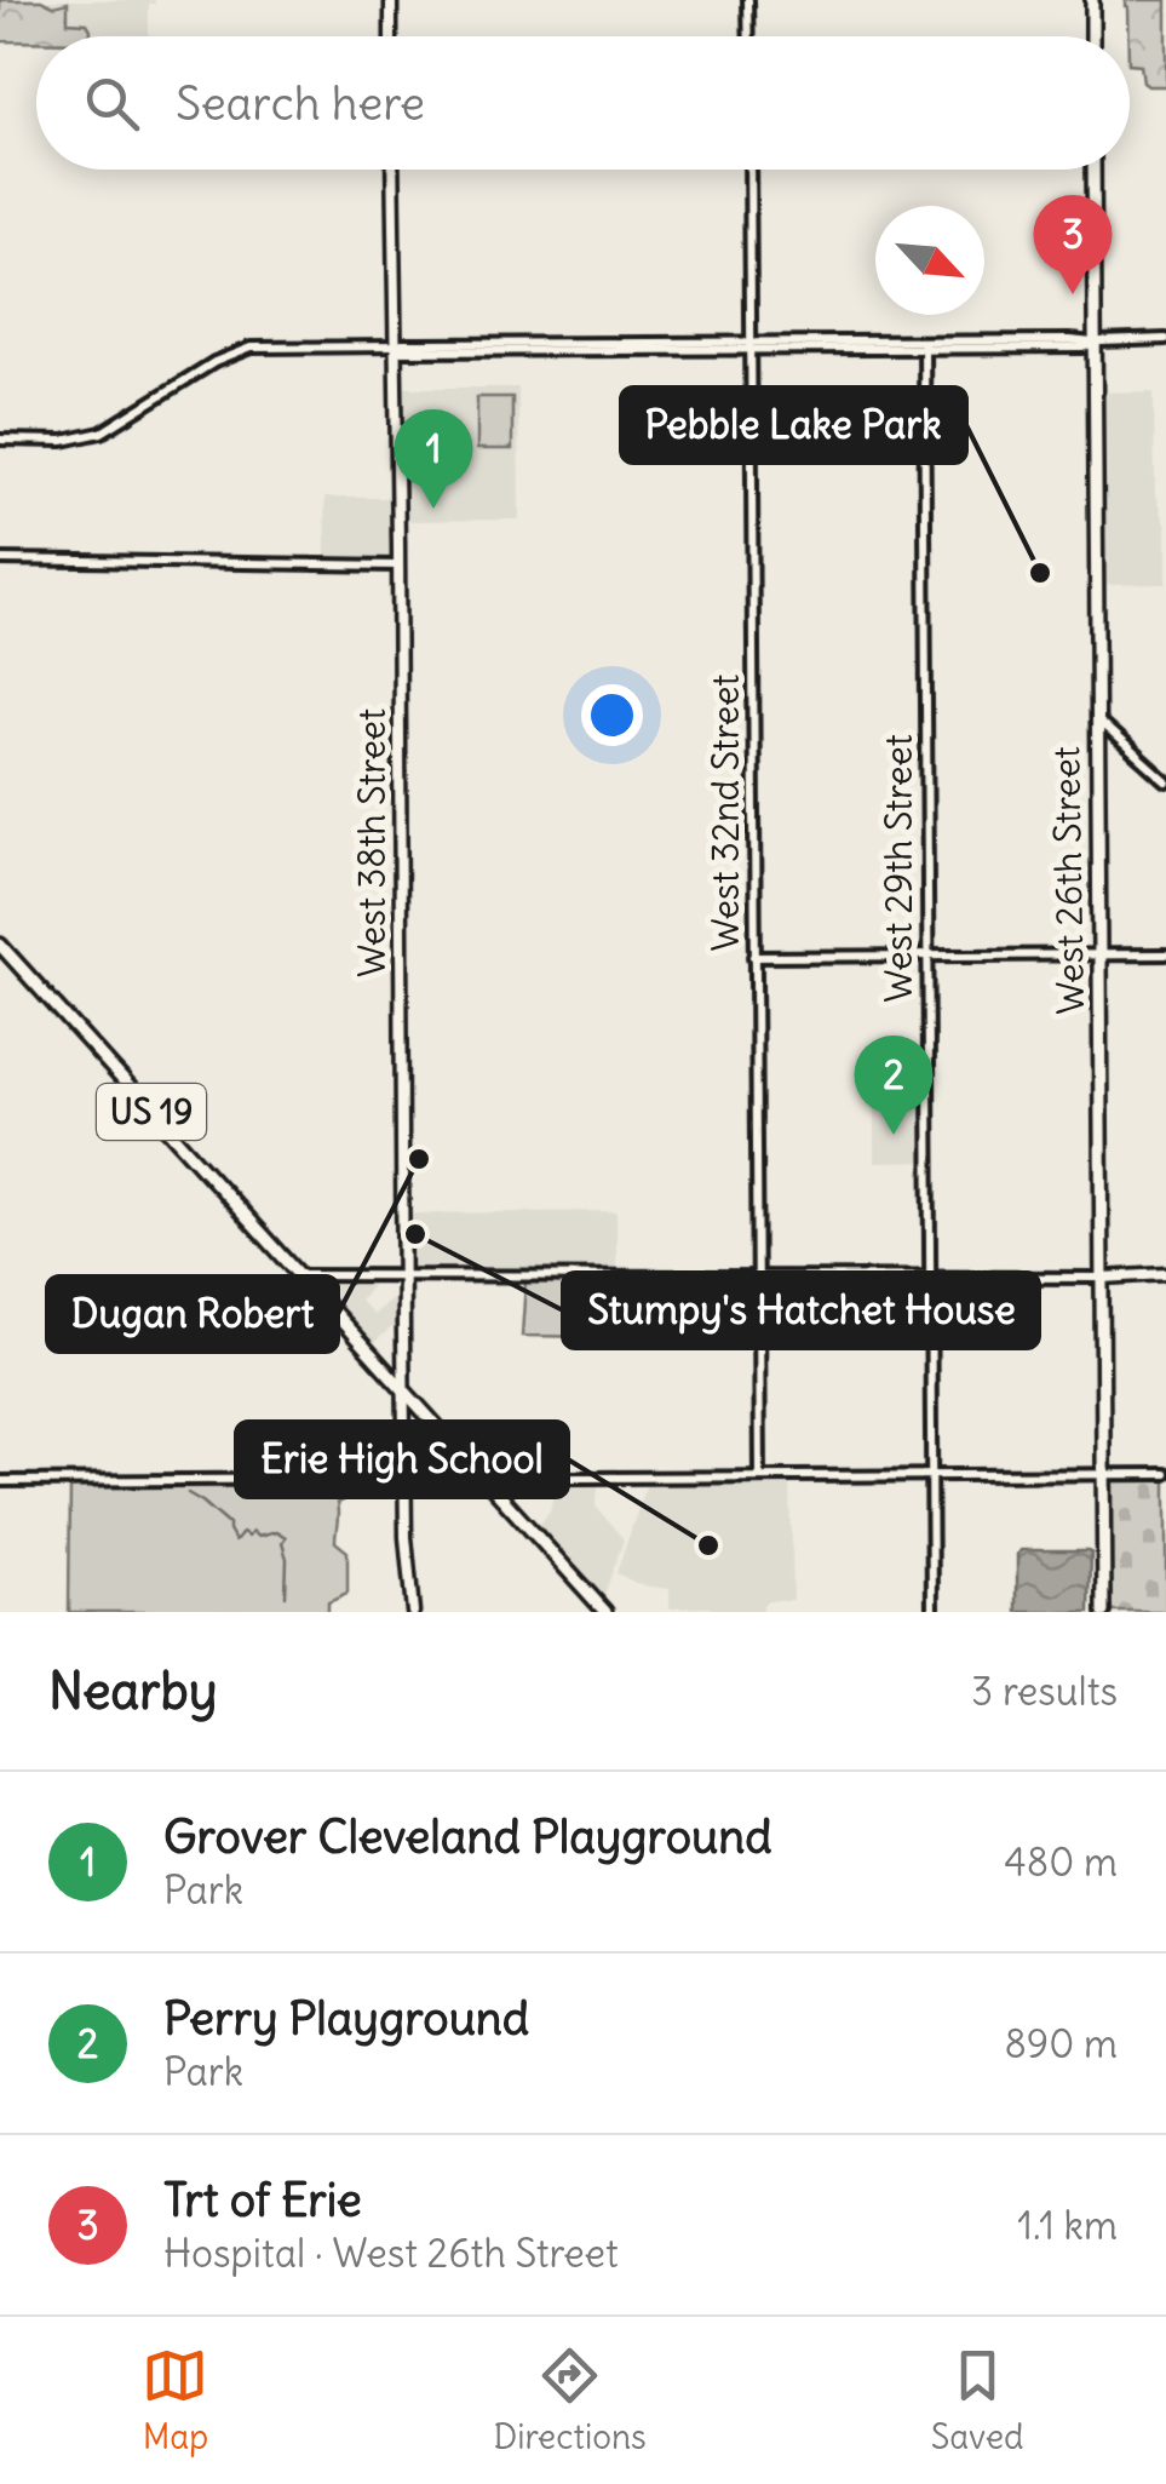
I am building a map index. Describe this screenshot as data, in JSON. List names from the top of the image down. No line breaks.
{"streets":{"main road":["West 38th Street","West 26th Street","US 19"],"street":["West 32nd Street","West 29th Street"]},"crossings":[["West 38th Street","US 19"]],"places":["Pebble Lake Park","Dugan Robert","Stumpy's Hatchet House","Erie High School"],"north":"bottom right","page":{"search":"Search here","pins":["3","1","2"],"heading":["Nearby","3 results"],"list":[{"mark":"1","name":"Grover Cleveland Playground","note":"Park","value":"480 m"},{"mark":"2","name":"Perry Playground","note":"Park","value":"890 m"},{"mark":"3","name":"Trt of Erie","note":"Hospital · West 26th Street","value":"1.1 km"}],"nav":["Map","Directions","Saved"]}}
